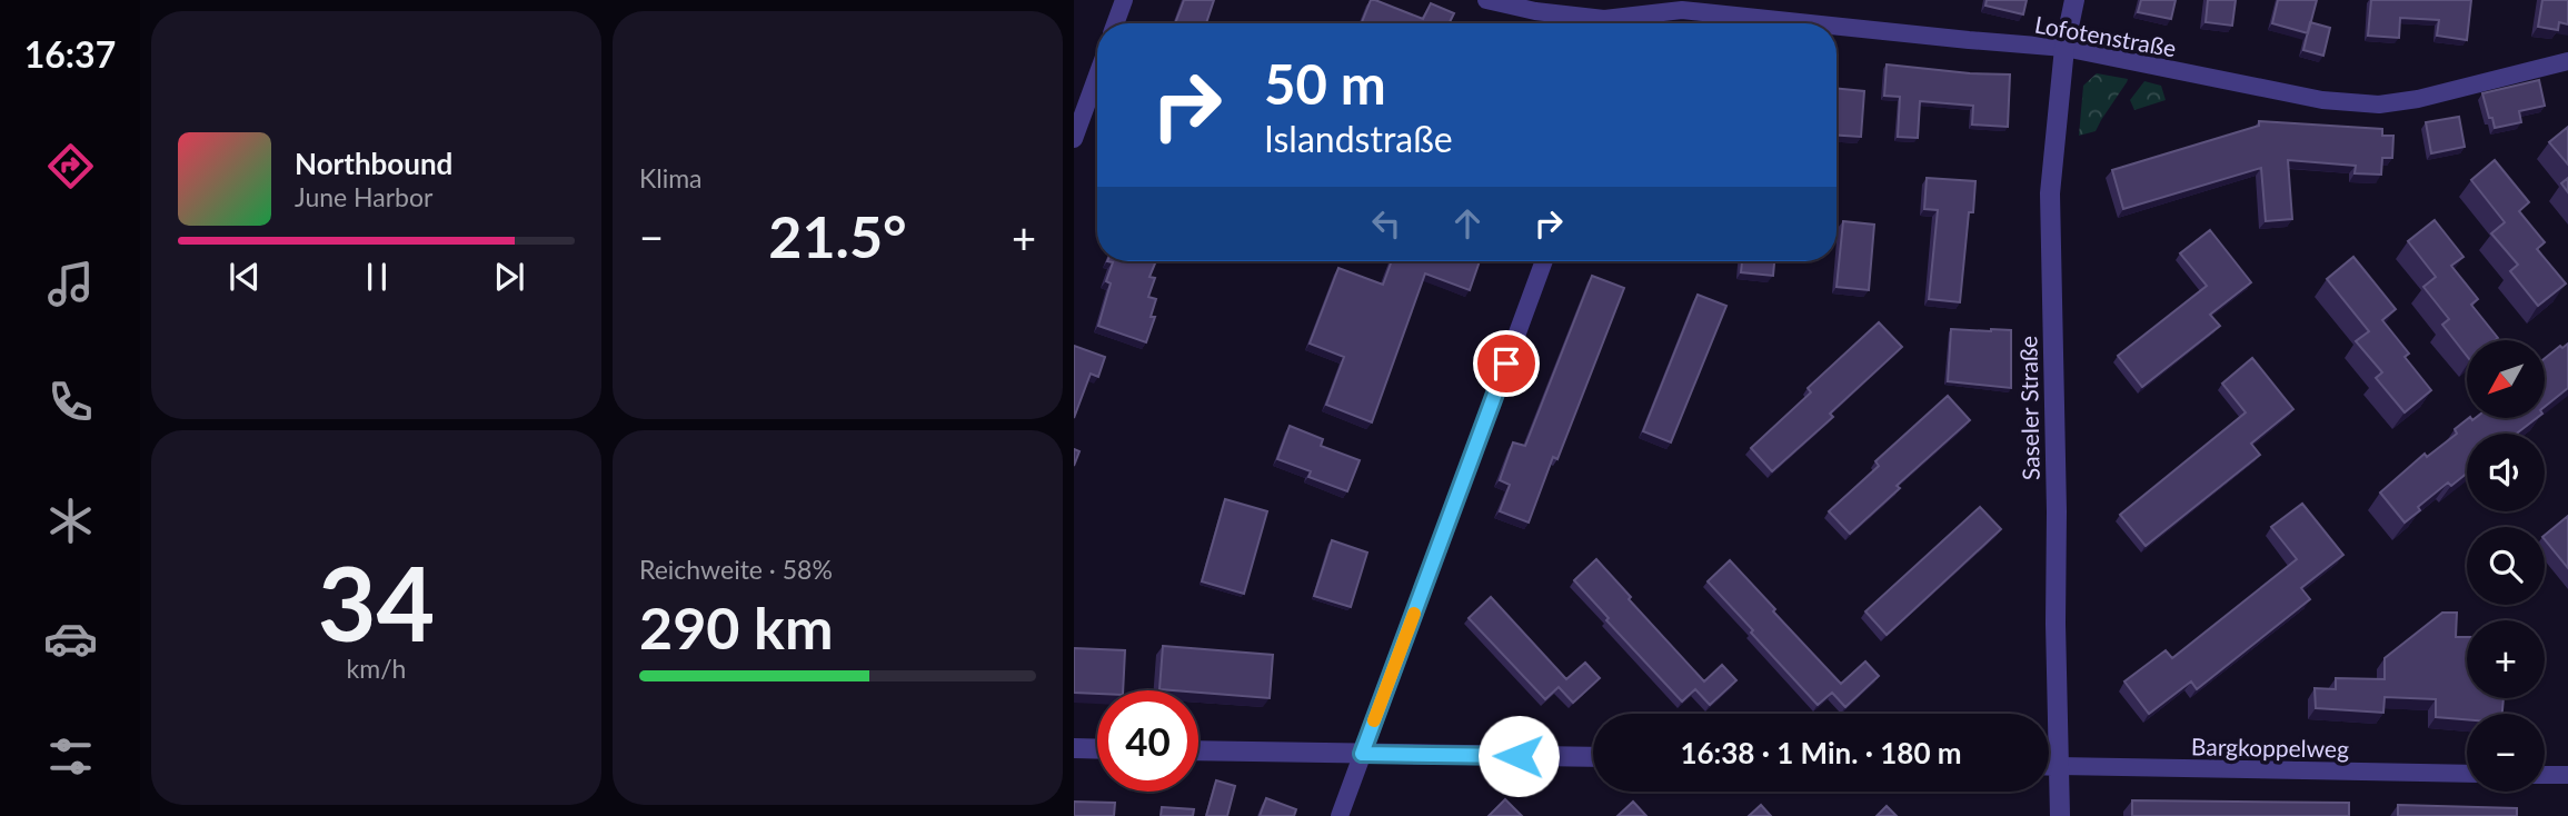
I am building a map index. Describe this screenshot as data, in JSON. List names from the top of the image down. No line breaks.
{"streets":{"street":["Lofotenstraße","Saseler Straße","Bargkoppelweg"]},"crossings":[["Lofotenstraße","Saseler Straße"],["Saseler Straße","Bargkoppelweg"]],"north":"bottom left","page":{"tabs":"16:37","tile":["Klima",["34","km/h"],["Reichweite · 58%","290 km"]],"turn":["50 m","Islandstraße"],"song":["Northbound","June Harbor"],"heat":["−","21.5°","+"],"map_buttons":["+","−"],"limit":"40","trip":"16:38 · 1 Min. · 180 m"}}
